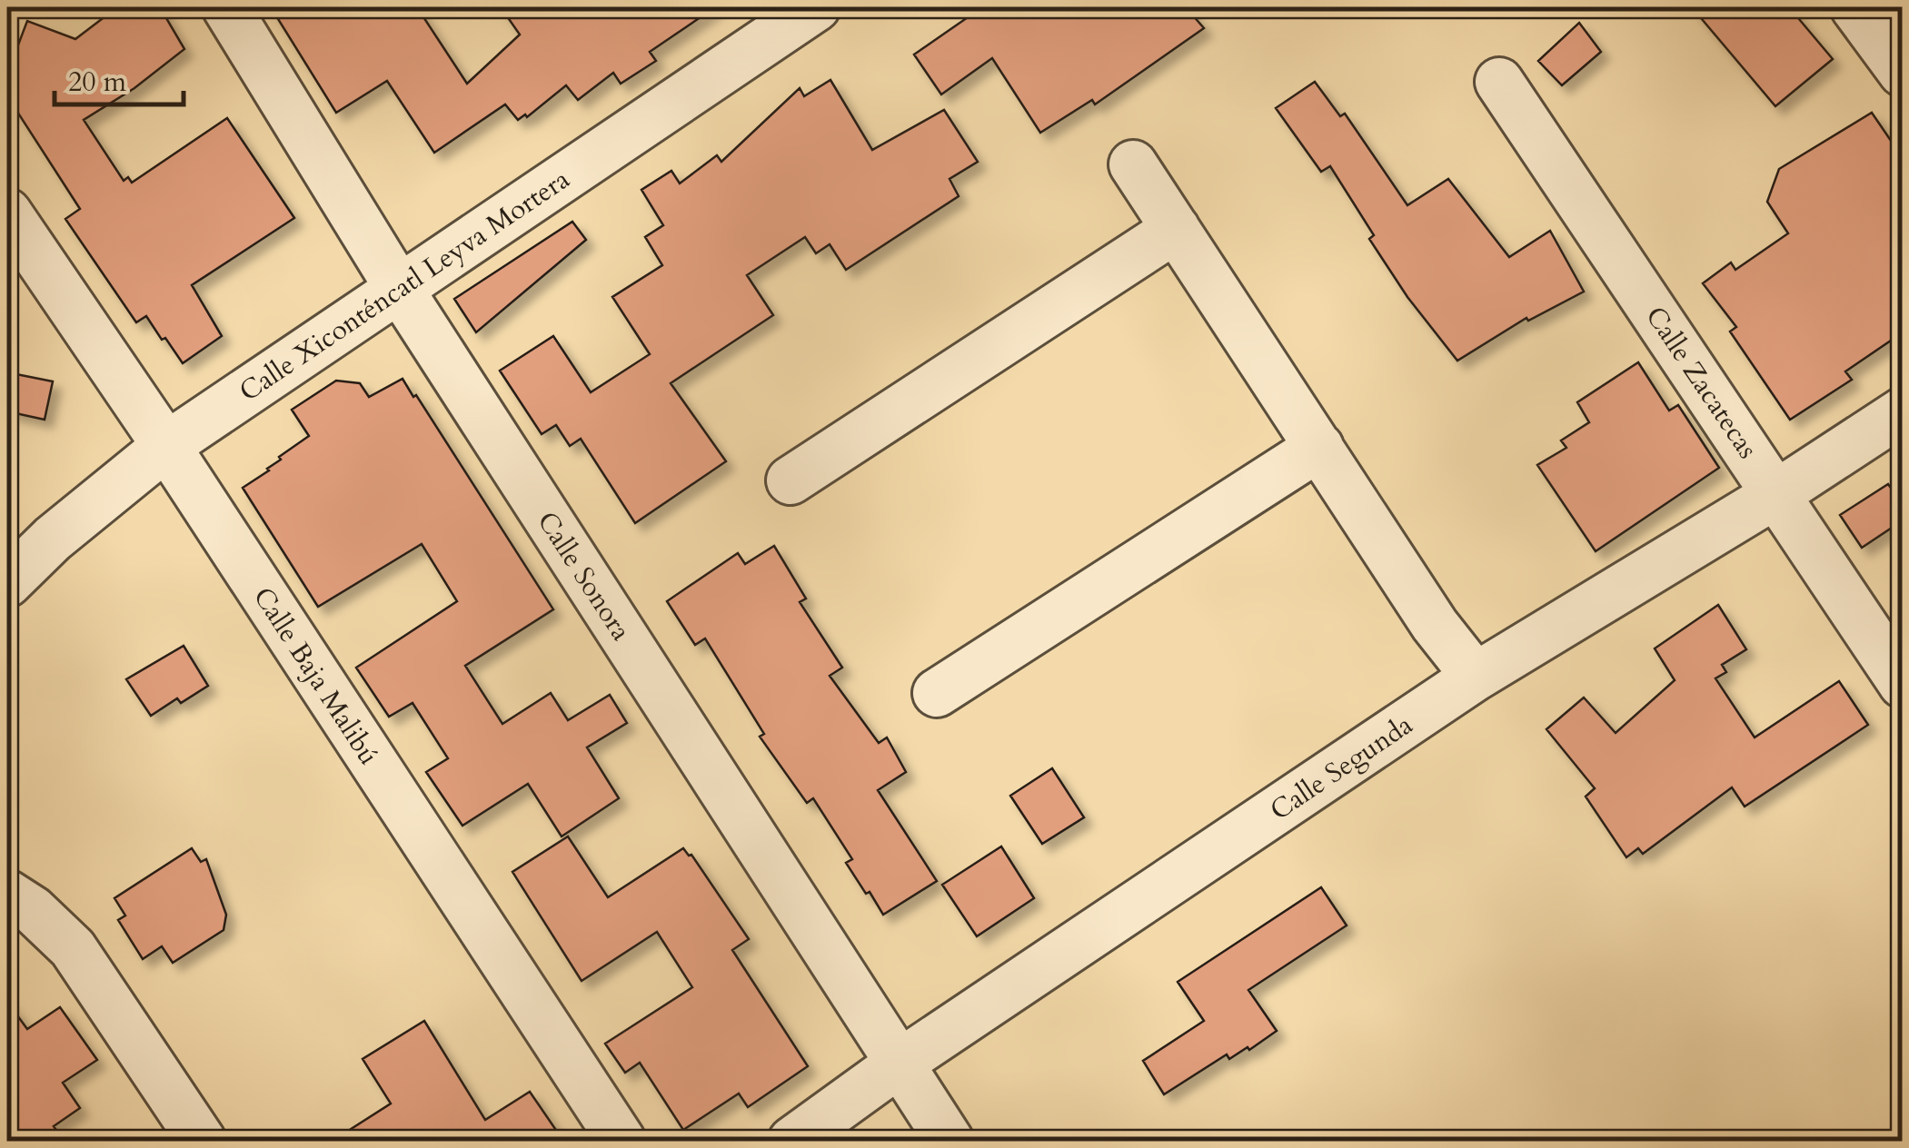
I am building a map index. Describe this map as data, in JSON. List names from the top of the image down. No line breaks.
{"streets":{"street":["Calle Xiconténcatl Leyva Mortera","Calle Zacatecas","Calle Sonora","Calle Baja Malibú","Calle Segunda"]},"crossings":[["Calle Xiconténcatl Leyva Mortera","Calle Sonora"],["Calle Xiconténcatl Leyva Mortera","Calle Baja Malibú"],["Calle Zacatecas","Calle Segunda"],["Calle Sonora","Calle Segunda"]],"scale_bar":"20 m"}
